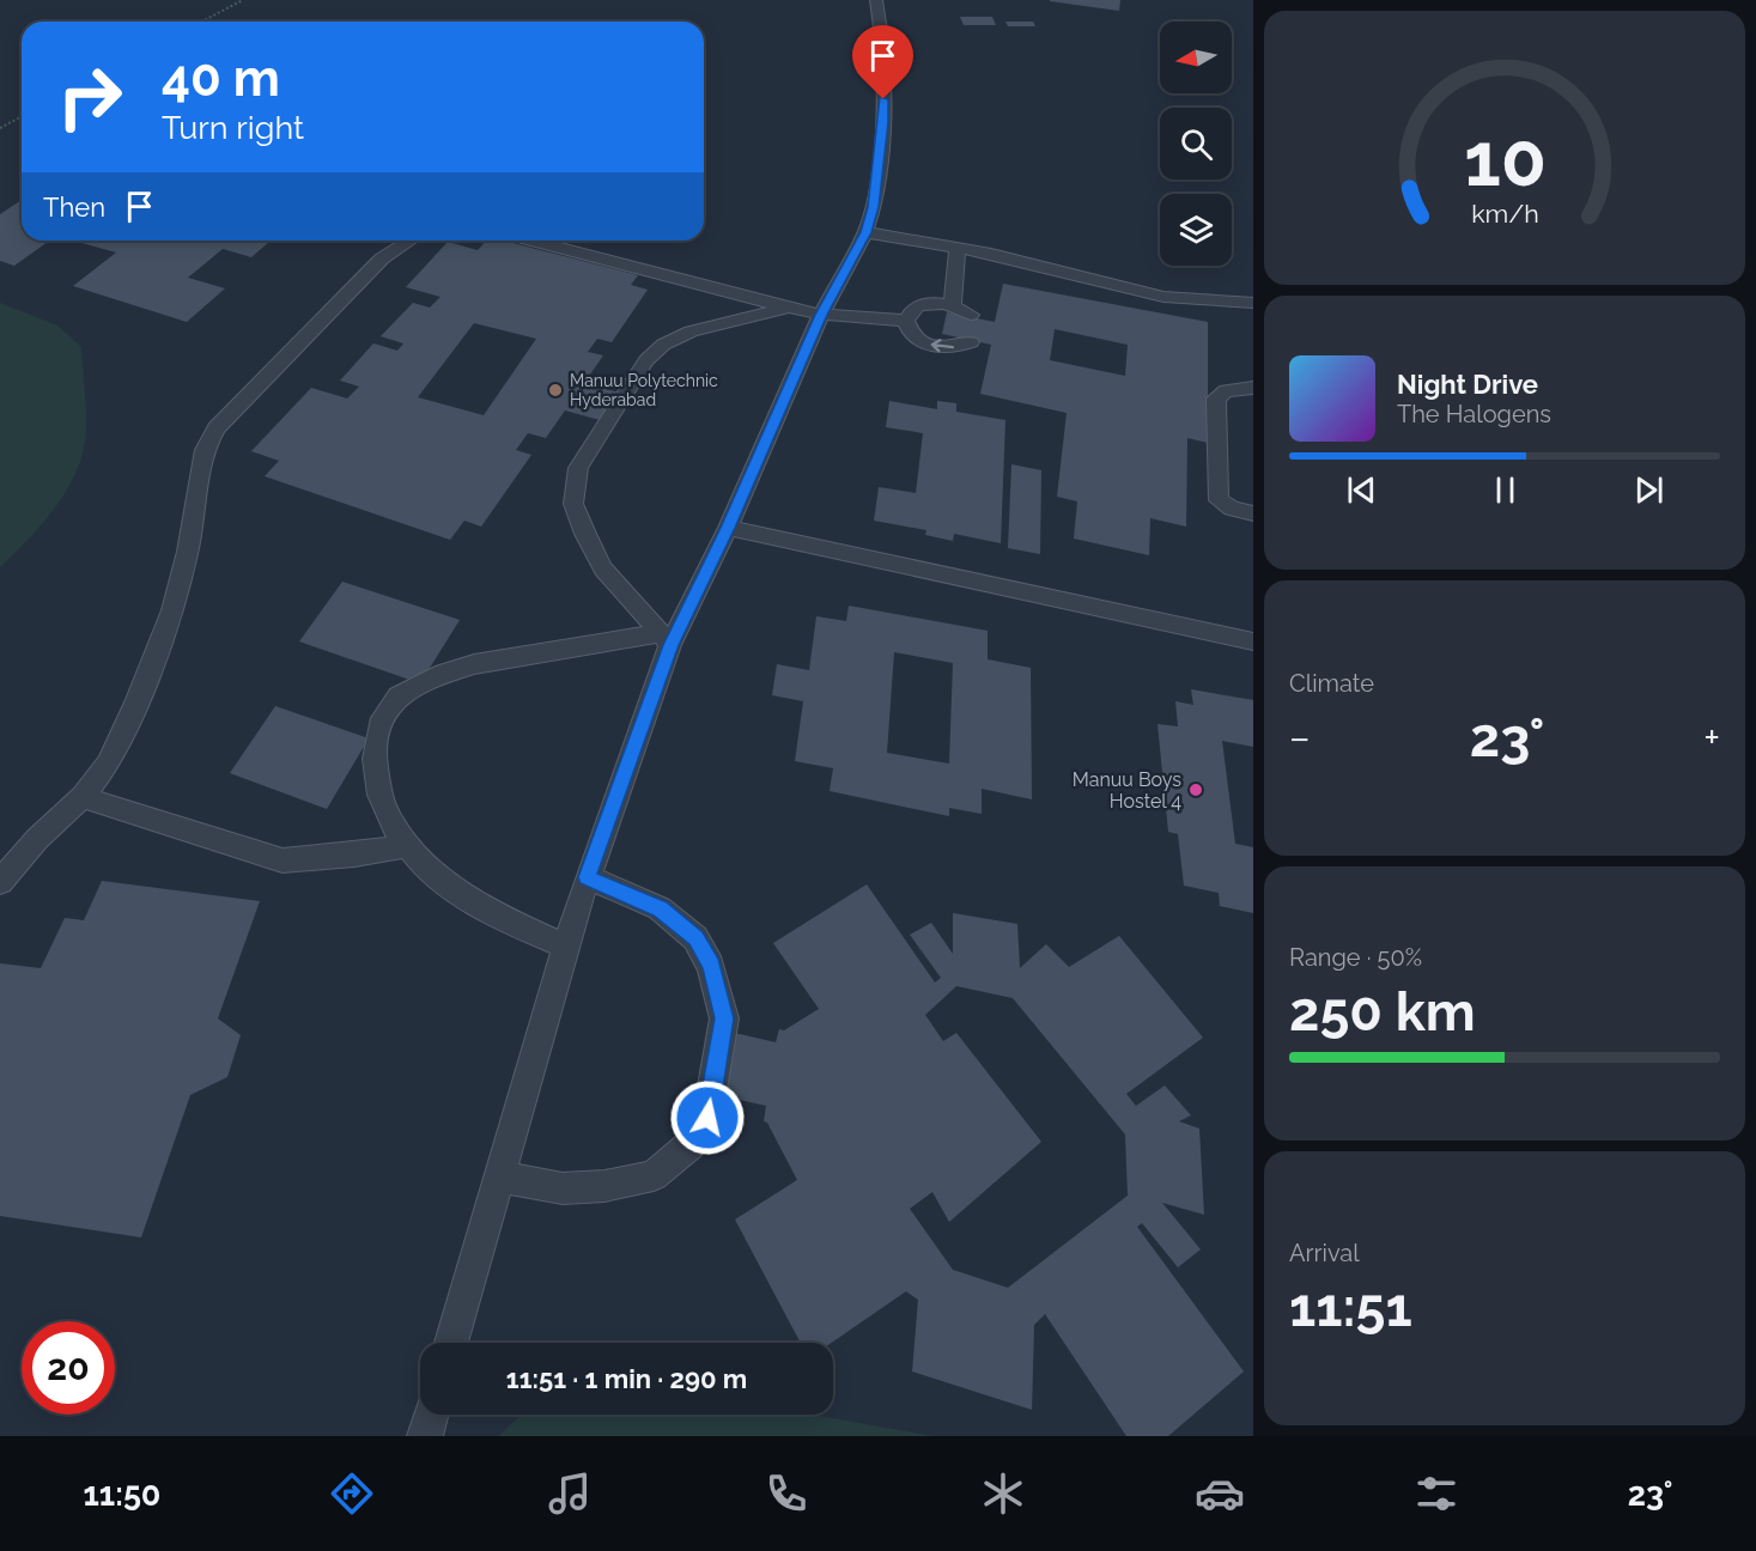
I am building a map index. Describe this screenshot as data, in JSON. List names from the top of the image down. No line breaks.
{"places":["Manuu Polytechnic Hyderabad","Manuu Boys Hostel 4"],"north":"left","page":{"turn":["40 m","Turn right"],"then":"Then","song":["Night Drive","The Halogens"],"tile":["Climate",["Range · 50%","250 km"],["Arrival","11:51"]],"heat":["−","23°","+"],"limit":"20","trip":"11:51 · 1 min · 290 m","tabs":["11:50","23°"],"gauge":["10","km/h"]}}
